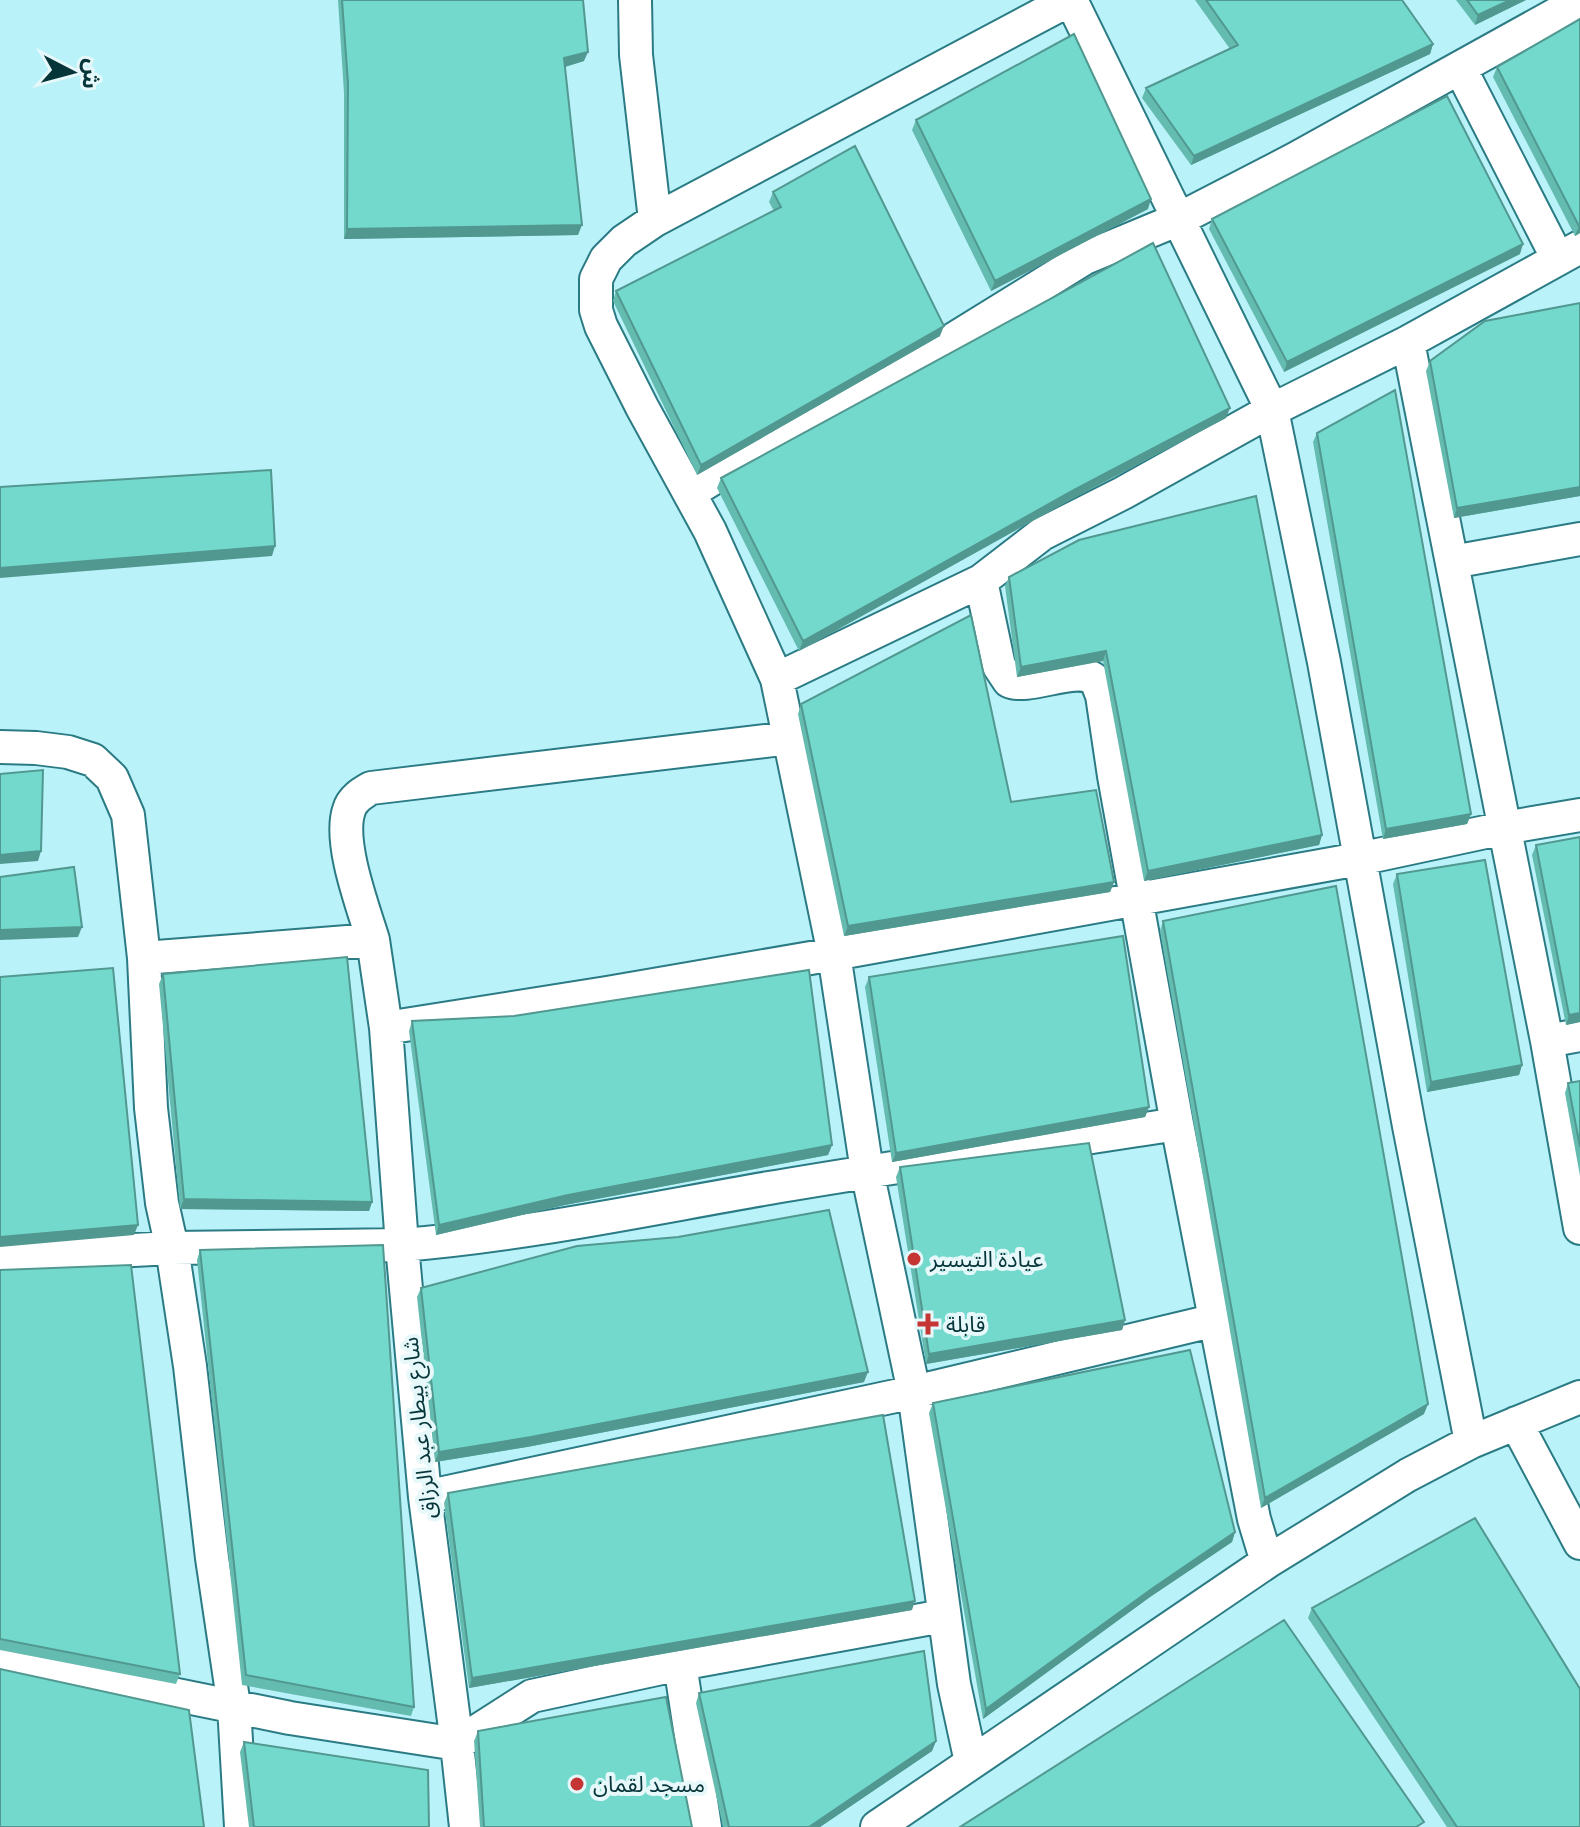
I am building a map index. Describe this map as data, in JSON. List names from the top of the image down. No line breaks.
{"streets":{"street":["شارع بيطار عبد الرزاق"]},"places":{"other":["عيادة التيسير","مسجد لقمان"],"health":["قابلة"]},"north":"right"}
